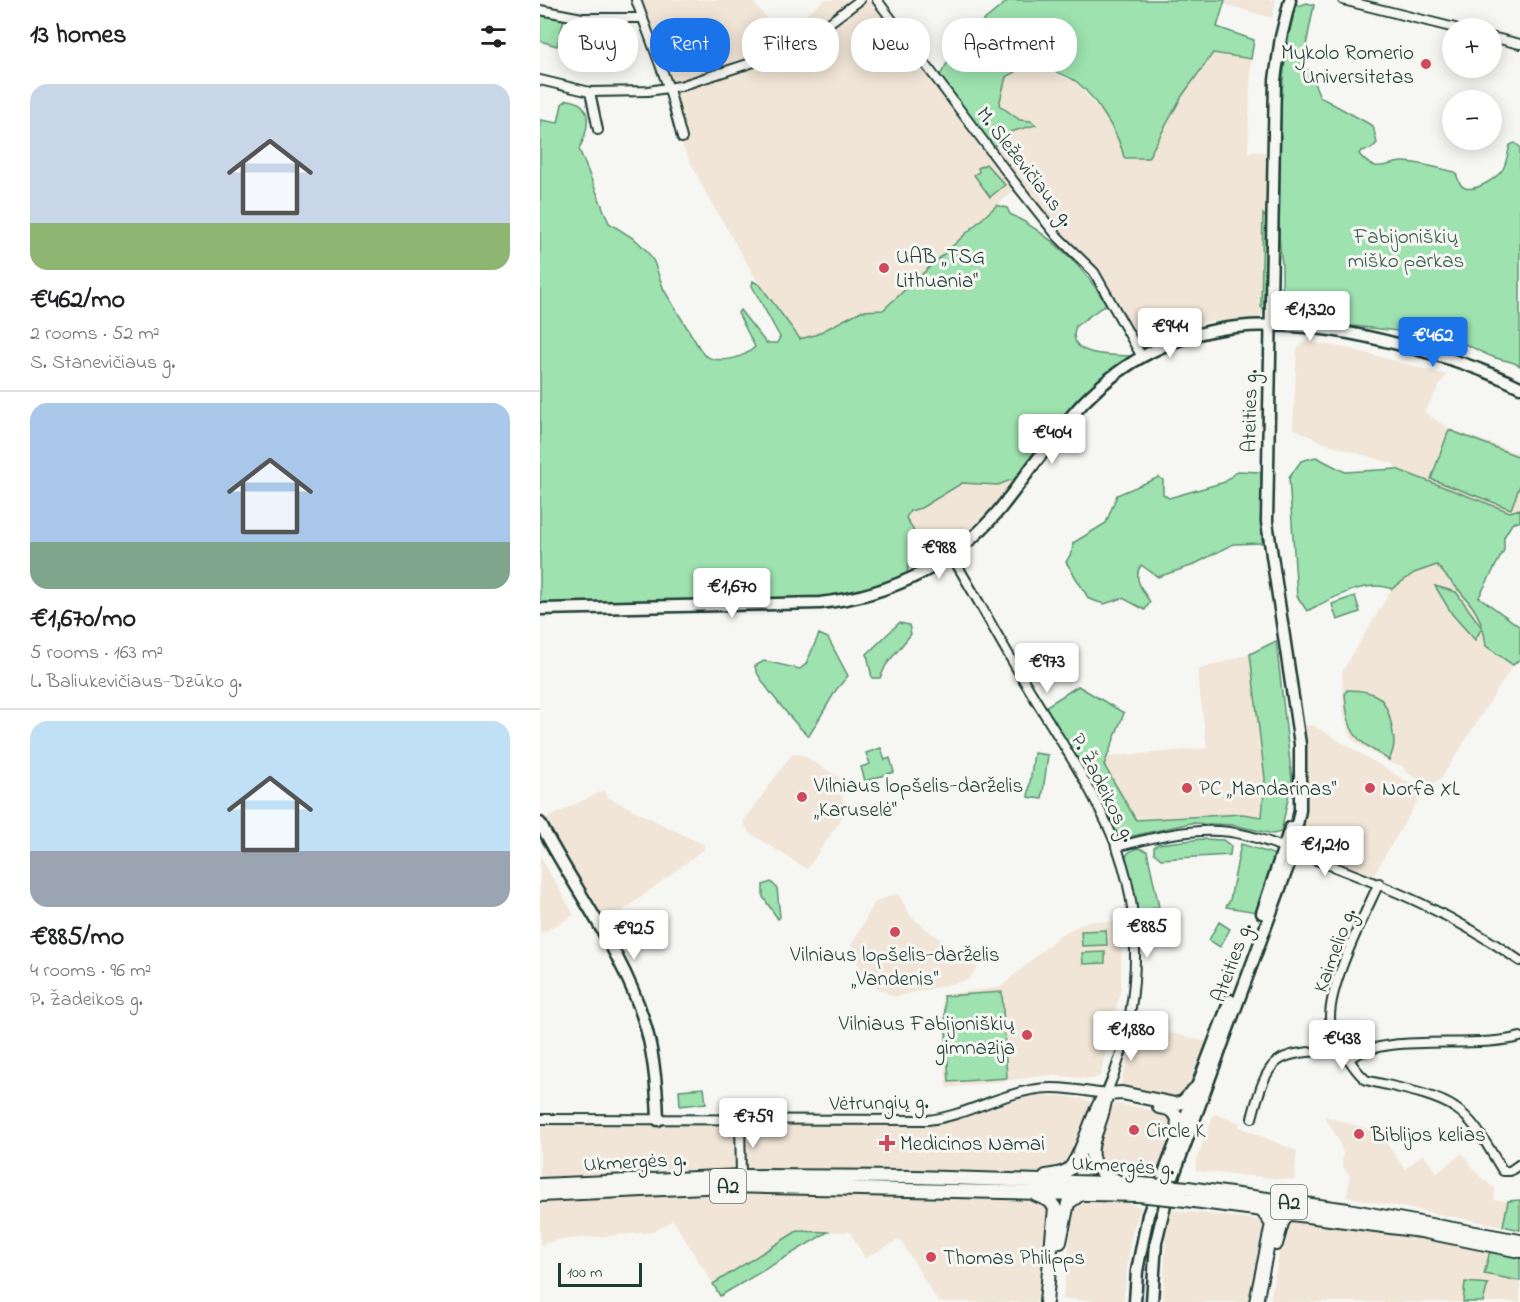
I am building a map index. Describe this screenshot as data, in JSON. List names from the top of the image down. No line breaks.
{"streets":{"highway":["Ukmergės g.","A2"],"main road":["Ateities g."],"street":["M. Sleževičiaus g.","P. Žadeikos g.","Kaimelio g.","Vėtrungių g."]},"crossings":[["P. Žadeikos g.","Vėtrungių g."]],"parks":["Fabijoniškių miško parkas"],"places":{"other":["Mykolo Romerio Universitetas","UAB „TSG Lithuania“","PC „Mandarinas“","Norfa XL","Vilniaus lopšelis-darželis „Karuselė“","Vilniaus lopšelis-darželis „Vandenis“","Vilniaus Fabijoniškių gimnazija","Circle K","Biblijos kelias","Thomas Philipps"],"health":["Medicinos Namai"]},"scale_bar":"100 m","page":{"heading":"13 homes","map_buttons":["+","−"],"chip":["Buy","Rent","Filters","New","Apartment"],"list":[{"name":"€462/mo","note":"2 rooms · 52 m² · S. Stanevičiaus g."},{"name":"€1,670/mo","note":"5 rooms · 163 m² · L. Baliukevičiaus-Dzūko g."},{"name":"€885/mo","note":"4 rooms · 96 m² · P. Žadeikos g."}],"price":["€1,320","€944","€462","€404","€988","€1,670","€973","€1,210","€885","€925","€1,880","€438","€759"],"scale":"100 m"}}
